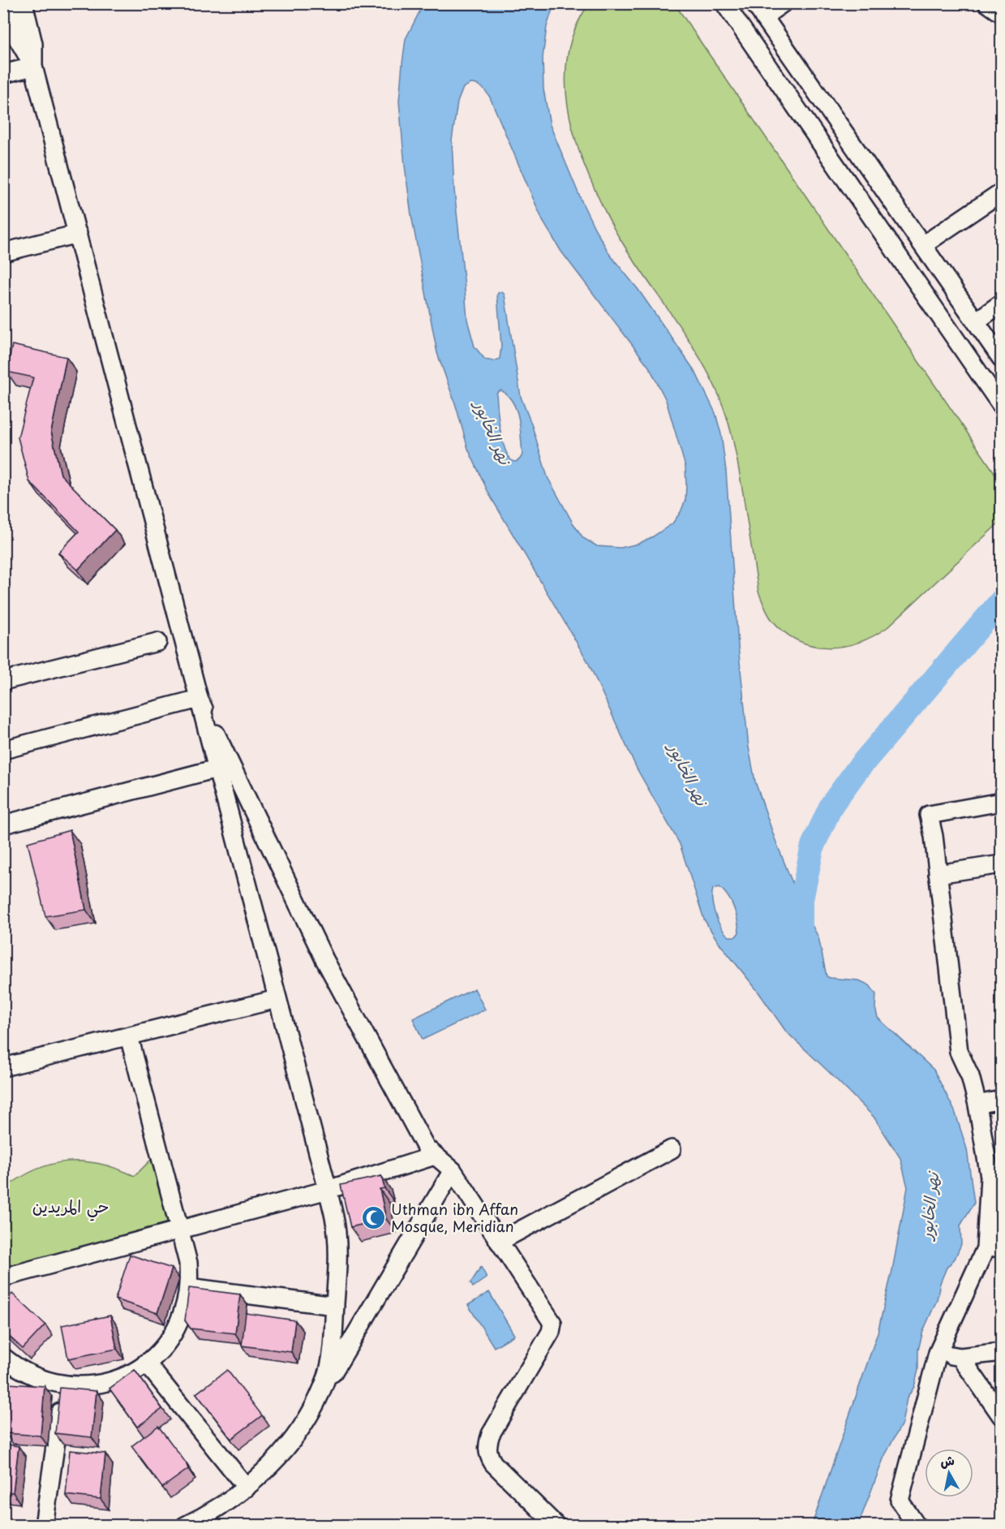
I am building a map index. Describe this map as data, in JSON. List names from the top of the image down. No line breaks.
{"districts":["حي المريدين"],"water":["نهر الخابور"],"places":{"mosque":["Uthman ibn Affan Mosque, Meridian"]},"north":"top"}
